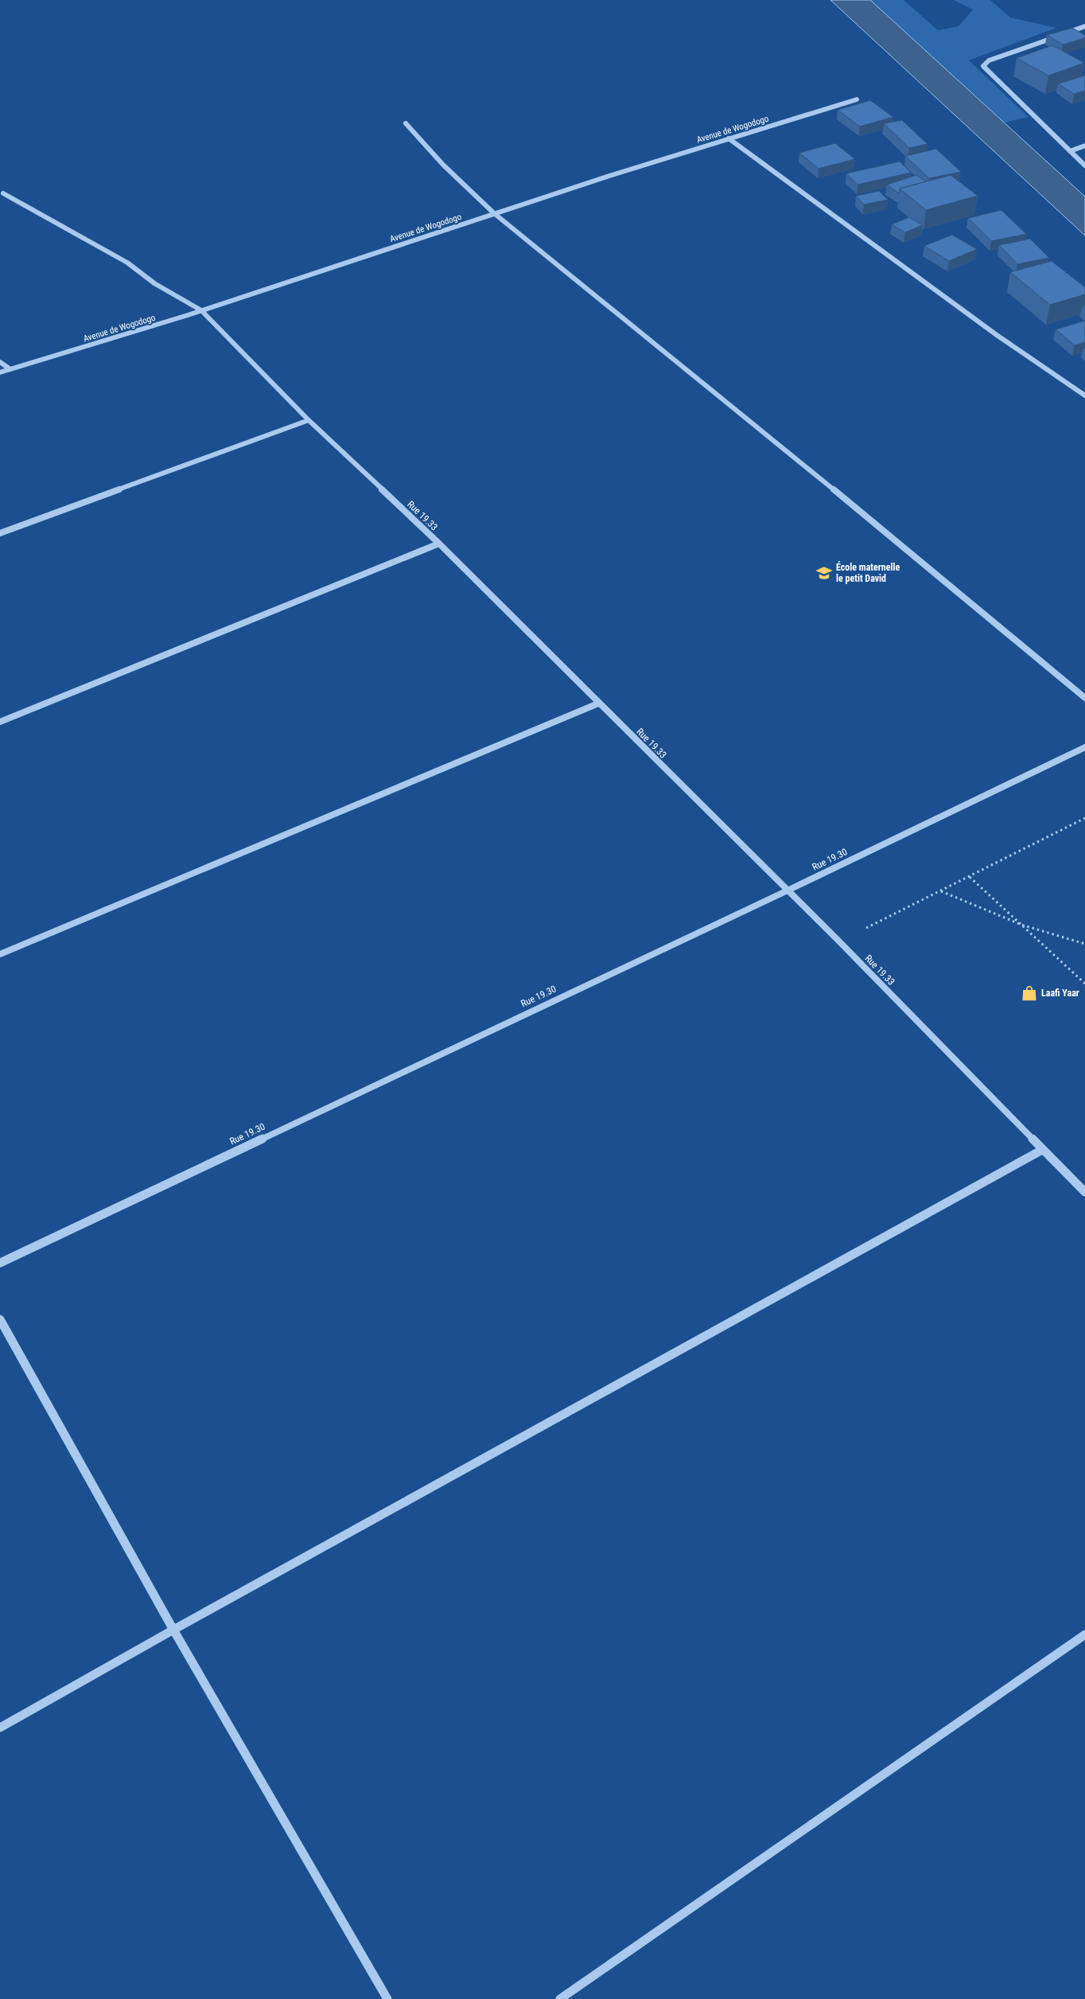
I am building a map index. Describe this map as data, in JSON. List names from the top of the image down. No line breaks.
{"streets":{"street":["Avenue de Wogodogo","Rue 19.33","Rue 19.30"]},"crossings":[["Avenue de Wogodogo","Rue 19.33"],["Rue 19.33","Rue 19.30"]],"places":{"school or university":["École maternelle le petit David"],"shop":["Laafi Yaar"]}}
